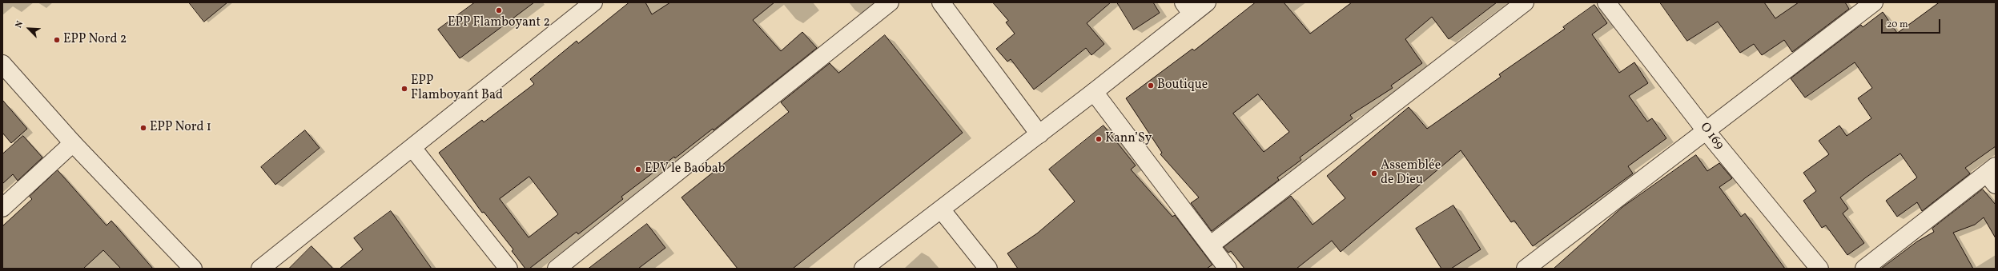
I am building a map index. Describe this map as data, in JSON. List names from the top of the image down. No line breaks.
{"streets":{"street":["O 169"]},"places":["EPP Flamboyant 2","EPP Nord 2","Boutique","EPP Flamboyant Bad","EPP Nord 1","Kann’Sy","EPV le Baobab","Assemblée de Dieu"],"scale_bar":"20 m","north":"top left"}
